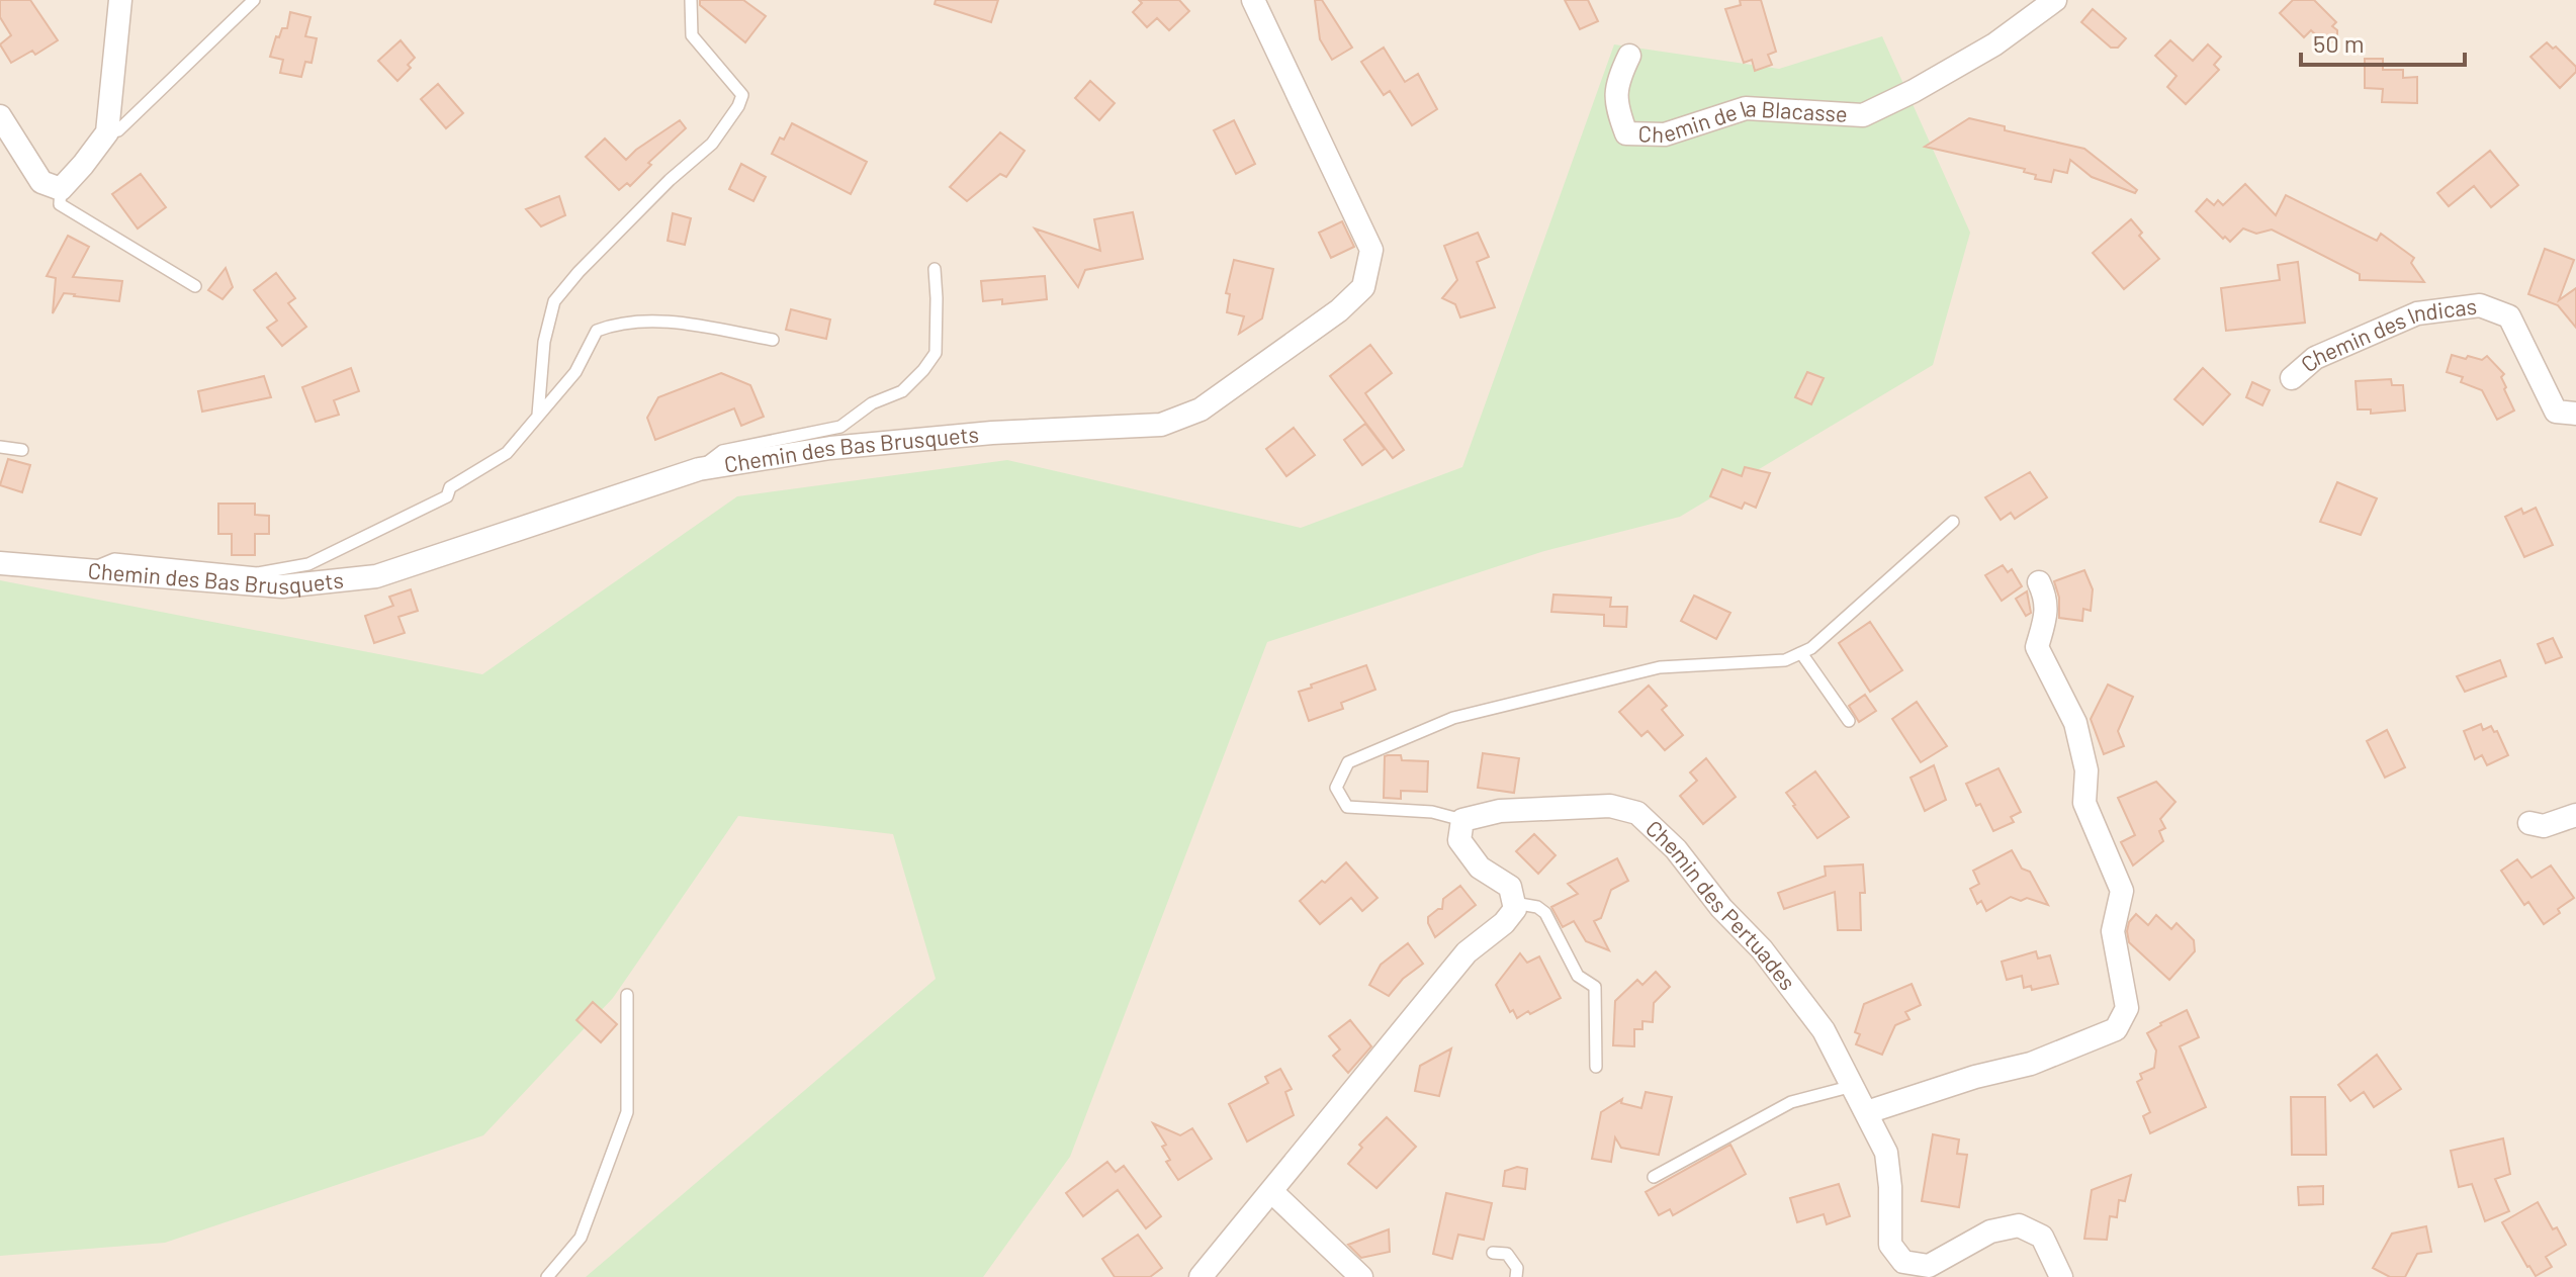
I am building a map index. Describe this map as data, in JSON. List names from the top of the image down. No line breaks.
{"streets":{"street":["Chemin de la Blacasse","Chemin des Indicas","Chemin des Bas Brusquets","Chemin des Pertuades"]},"scale_bar":"50 m"}
